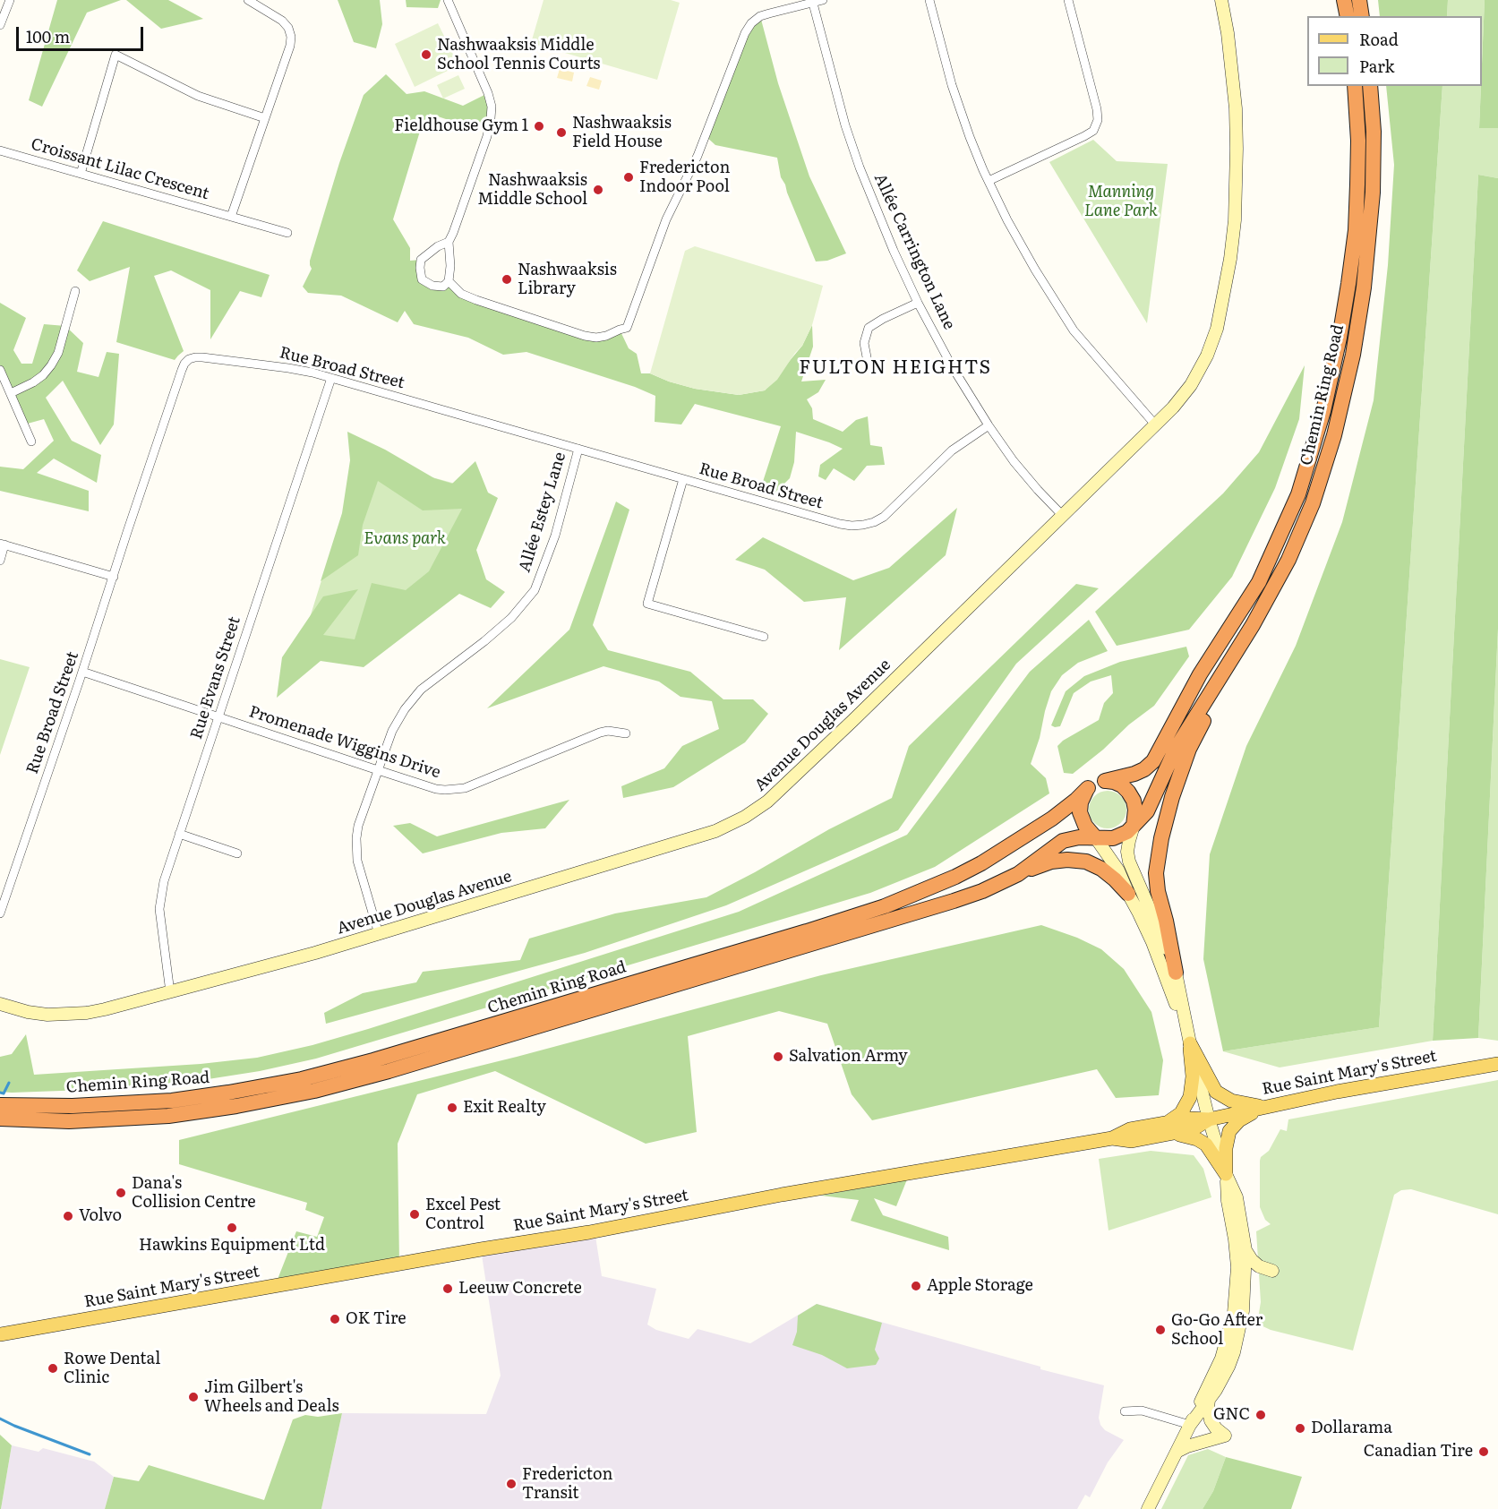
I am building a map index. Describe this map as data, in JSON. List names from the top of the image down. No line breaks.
{"streets":{"highway":["Chemin Ring Road"],"main road":["Rue Saint Mary's Street"],"street":["Croissant Lilac Crescent","Allée Carrington Lane","Rue Broad Street","Allée Estey Lane","Rue Evans Street","Avenue Douglas Avenue","Promenade Wiggins Drive"]},"crossings":[["Allée Carrington Lane","Rue Broad Street"],["Allée Carrington Lane","Avenue Douglas Avenue"],["Rue Broad Street","Allée Estey Lane"],["Rue Broad Street","Rue Evans Street"],["Rue Broad Street","Promenade Wiggins Drive"],["Allée Estey Lane","Avenue Douglas Avenue"],["Allée Estey Lane","Promenade Wiggins Drive"],["Rue Evans Street","Avenue Douglas Avenue"],["Rue Evans Street","Promenade Wiggins Drive"]],"districts":["FULTON HEIGHTS"],"parks":["Manning Lane Park","Evans park"],"places":["Nashwaaksis Middle School Tennis Courts","Fieldhouse Gym 1","Nashwaaksis Field House","Fredericton Indoor Pool","Nashwaaksis Middle School","Nashwaaksis Library","Salvation Army","Exit Realty","Dana's Collision Centre","Excel Pest Control","Volvo","Hawkins Equipment Ltd","Apple Storage","Leeuw Concrete","OK Tire","Go-Go After School","Rowe Dental Clinic","Jim Gilbert's Wheels and Deals","GNC","Dollarama","Canadian Tire","Fredericton Transit"],"legend":["Road","Park"],"scale_bar":"100 m"}
